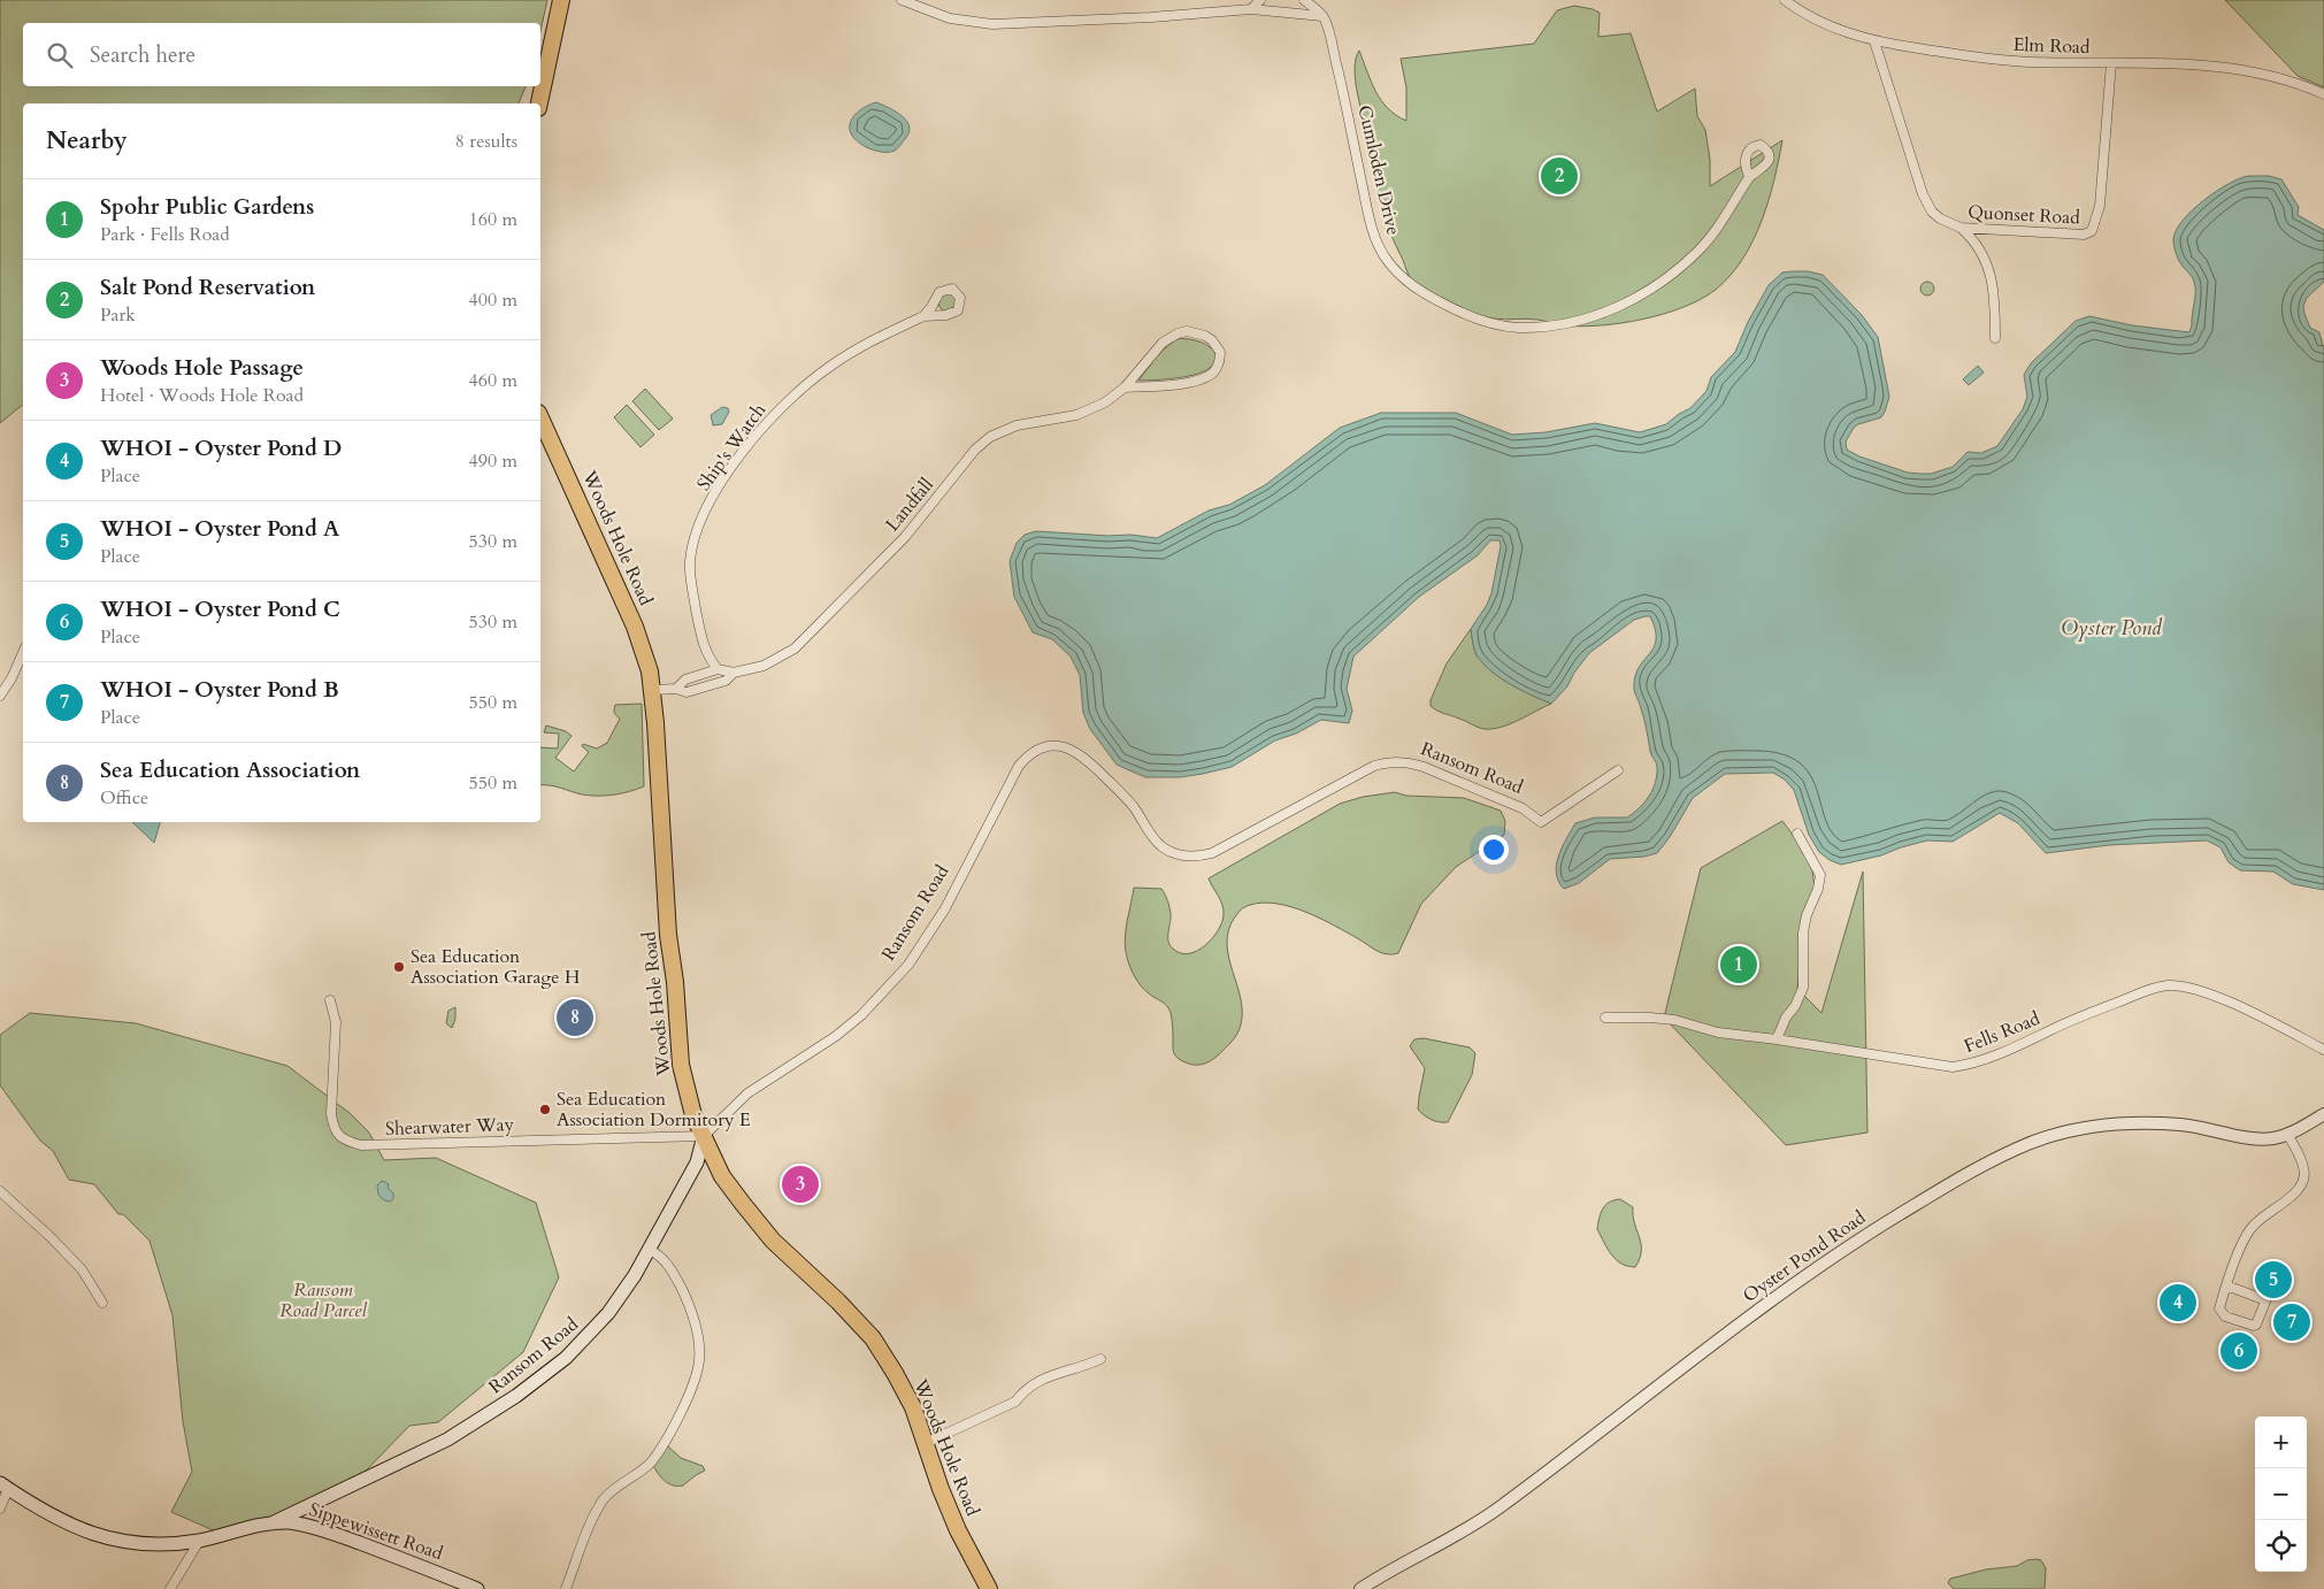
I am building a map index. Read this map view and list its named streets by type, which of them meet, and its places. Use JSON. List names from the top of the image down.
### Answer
{
  "streets": {
    "highway": ["Woods Hole Road"],
    "main road": ["Ransom Road", "Sippewissett Road"],
    "street": [
      "Elm Road",
      "Cumloden Drive",
      "Quonset Road",
      "Ship's Watch",
      "Landfall",
      "Fells Road",
      "Shearwater Way",
      "Oyster Pond Road"
    ]
  },
  "crossings": [
    ["Elm Road", "Quonset Road"],
    ["Ship's Watch", "Landfall"],
    ["Landfall", "Woods Hole Road"],
    ["Woods Hole Road", "Ransom Road"],
    ["Woods Hole Road", "Shearwater Way"],
    ["Ransom Road", "Shearwater Way"],
    ["Ransom Road", "Sippewissett Road"]
  ],
  "water": ["Oyster Pond"],
  "parks": ["Ransom Road Parcel"],
  "places": ["Sea Education Association Garage H", "Sea Education Association Dormitory E"],
  "page": {
    "search": "Search here",
    "heading": ["Nearby", "8 results"],
    "pins": [
      "2",
      "1",
      "8",
      "3",
      "5",
      "4",
      "7",
      "6"
    ],
    "list": [
      {
        "mark": "1",
        "name": "Spohr Public Gardens",
        "note": "Park · Fells Road",
        "value": "160 m"
      },
      {
        "mark": "2",
        "name": "Salt Pond Reservation",
        "note": "Park",
        "value": "400 m"
      },
      {
        "mark": "3",
        "name": "Woods Hole Passage",
        "note": "Hotel · Woods Hole Road",
        "value": "460 m"
      },
      {
        "mark": "4",
        "name": "WHOI - Oyster Pond D",
        "note": "Place",
        "value": "490 m"
      },
      {
        "mark": "5",
        "name": "WHOI - Oyster Pond A",
        "note": "Place",
        "value": "530 m"
      },
      {
        "mark": "6",
        "name": "WHOI - Oyster Pond C",
        "note": "Place",
        "value": "530 m"
      },
      {
        "mark": "7",
        "name": "WHOI - Oyster Pond B",
        "note": "Place",
        "value": "550 m"
      },
      {
        "mark": "8",
        "name": "Sea Education Association",
        "note": "Office",
        "value": "550 m"
      }
    ],
    "map_buttons": ["+", "−"]
  }
}
